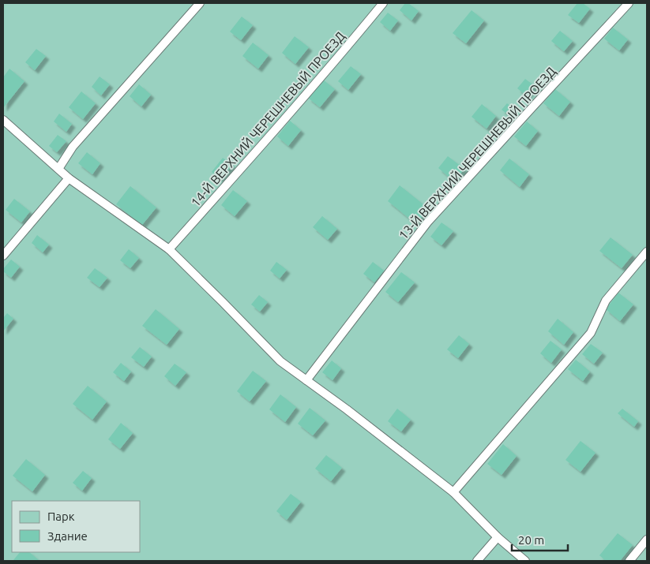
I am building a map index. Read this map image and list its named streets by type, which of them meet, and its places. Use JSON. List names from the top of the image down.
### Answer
{
  "streets": {
    "lane": ["14-Й ВЕРХНИЙ ЧЕРЕШНЕВЫЙ ПРОЕЗД", "13-Й ВЕРХНИЙ ЧЕРЕШНЕВЫЙ ПРОЕЗД"]
  },
  "legend": ["Парк", "Здание"],
  "scale_bar": "20 m"
}
